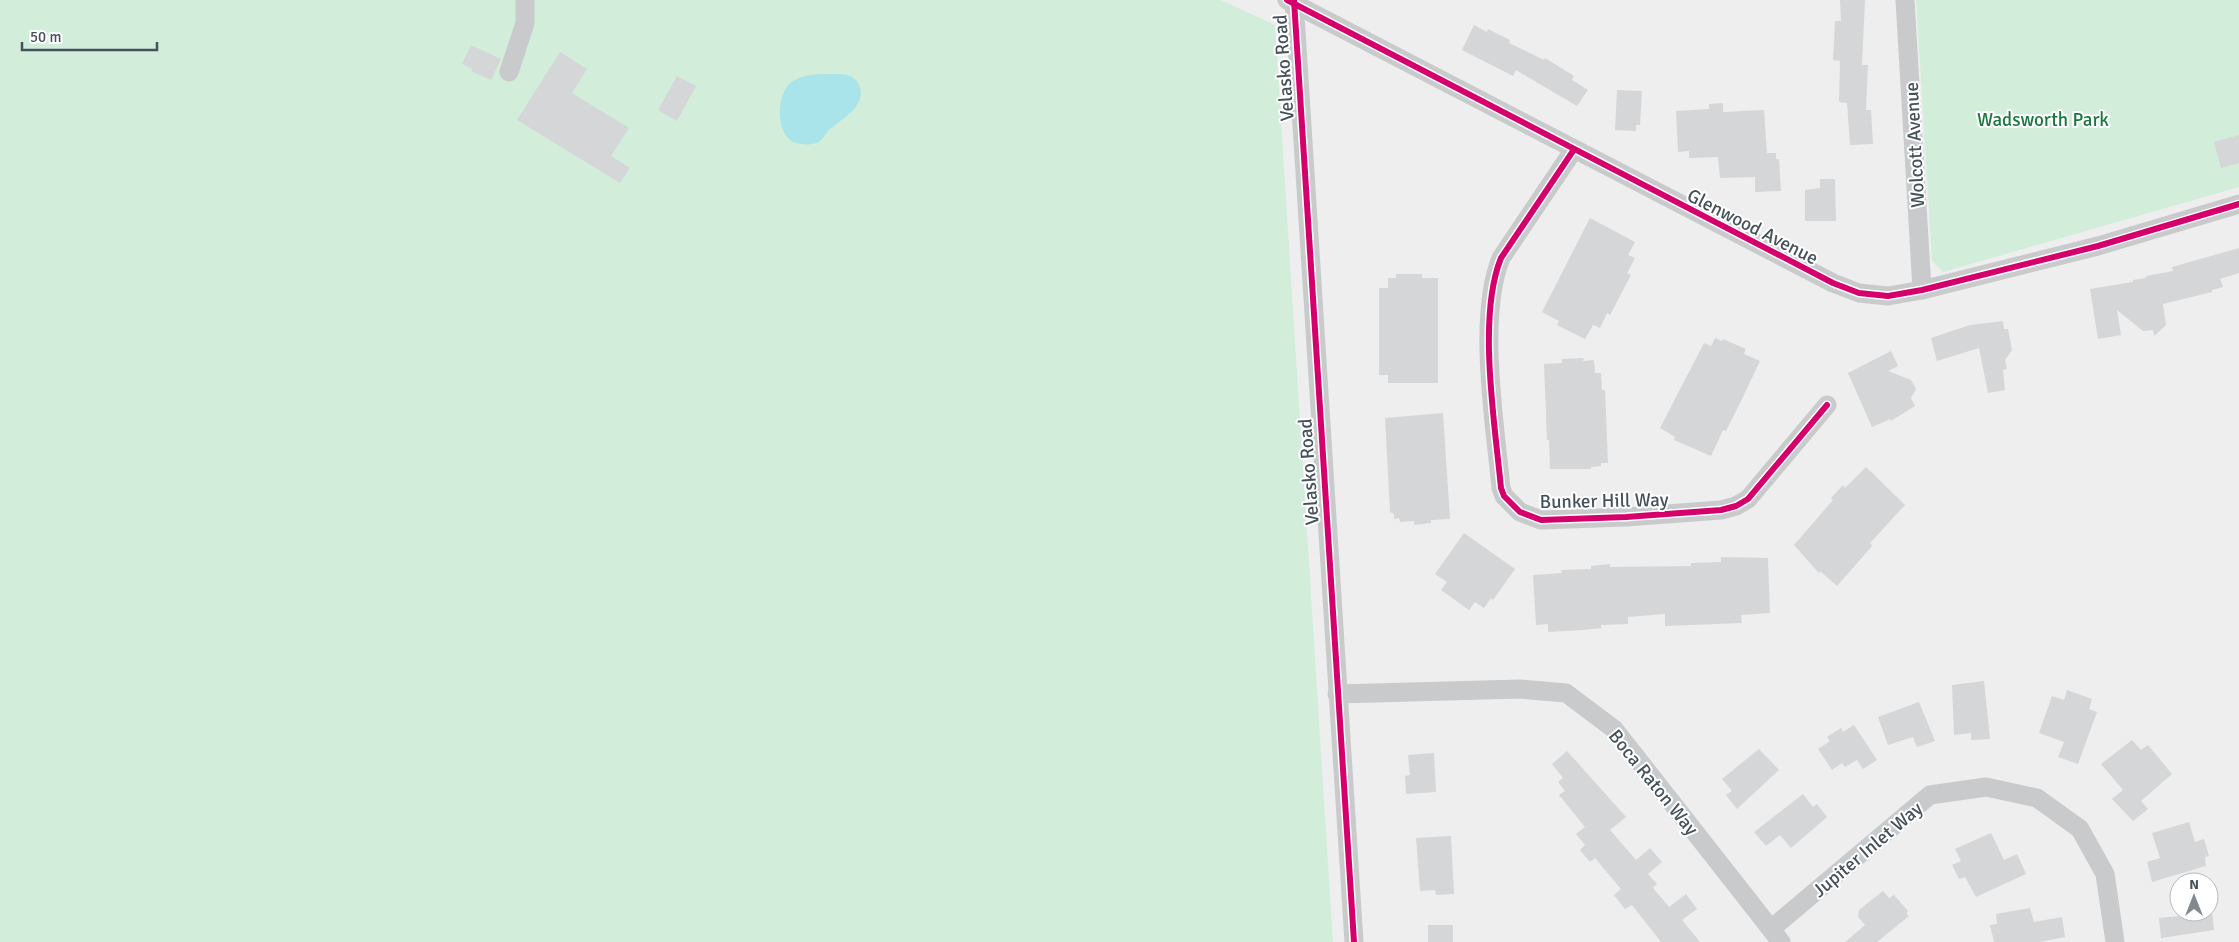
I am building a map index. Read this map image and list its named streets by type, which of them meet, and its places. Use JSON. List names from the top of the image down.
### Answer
{
  "streets": {
    "street": [
      "Velasko Road",
      "Wolcott Avenue",
      "Glenwood Avenue",
      "Bunker Hill Way",
      "Boca Raton Way",
      "Jupiter Inlet Way"
    ]
  },
  "crossings": [
    ["Velasko Road", "Glenwood Avenue"],
    ["Velasko Road", "Boca Raton Way"],
    ["Wolcott Avenue", "Glenwood Avenue"],
    ["Glenwood Avenue", "Bunker Hill Way"],
    ["Boca Raton Way", "Jupiter Inlet Way"]
  ],
  "parks": ["Wadsworth Park"],
  "scale_bar": "50 m",
  "north": "top"
}
